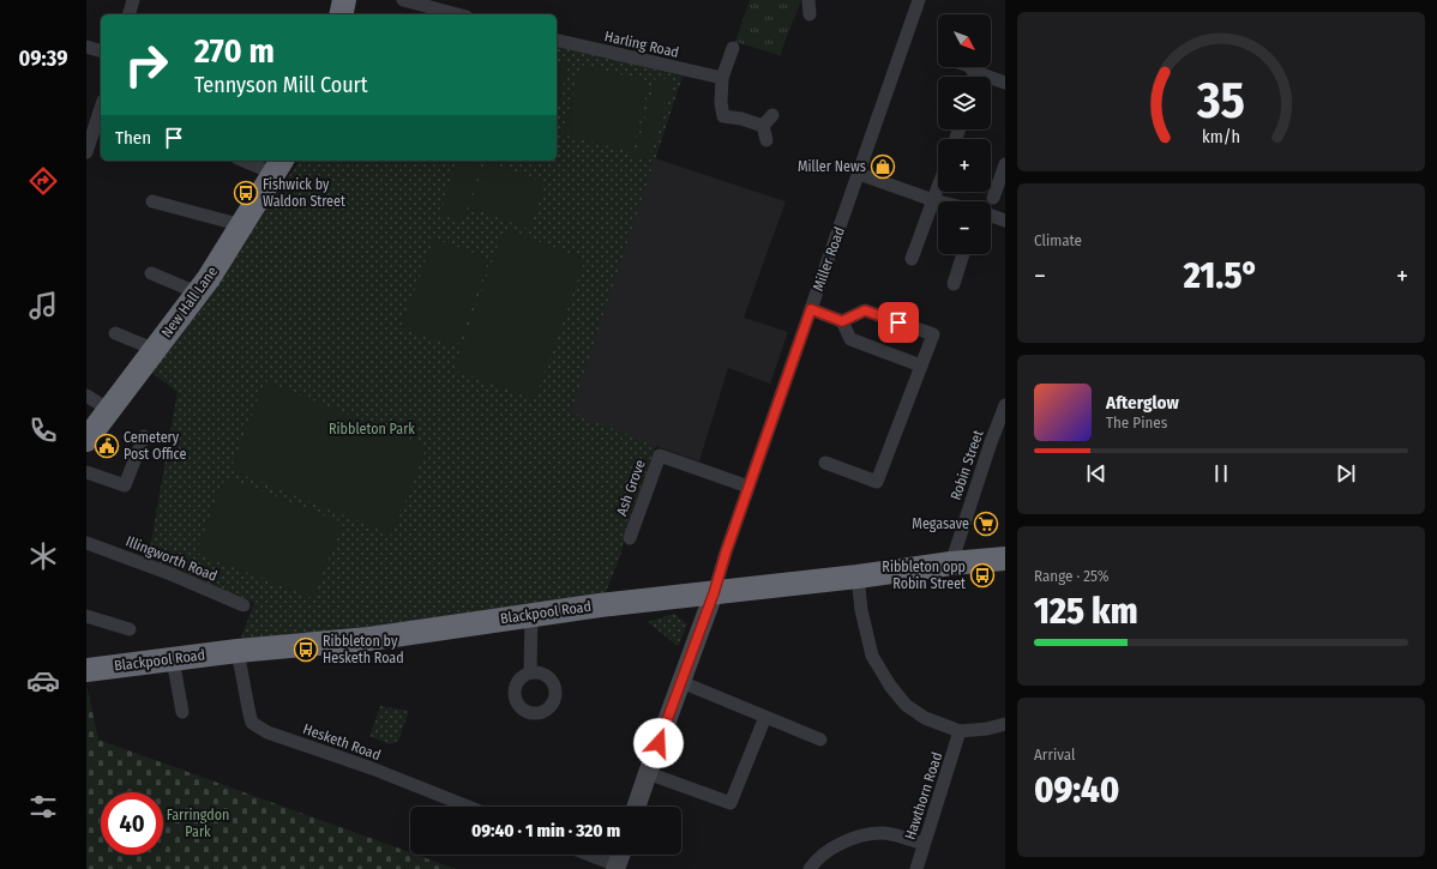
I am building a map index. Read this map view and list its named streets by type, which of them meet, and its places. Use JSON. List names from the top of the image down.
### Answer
{
  "streets": {
    "highway": ["New Hall Lane", "Blackpool Road"],
    "street": [
      "Harling Road",
      "Miller Road",
      "Robin Street",
      "Ash Grove",
      "Illingworth Road",
      "Hesketh Road",
      "Hawthorn Road"
    ]
  },
  "crossings": [
    ["Miller Road", "Ash Grove"],
    ["Miller Road", "Blackpool Road"],
    ["Robin Street", "Blackpool Road"],
    ["Blackpool Road", "Hesketh Road"]
  ],
  "parks": ["Ribbleton Park", "Farringdon Park"],
  "places": {
    "shop": ["Miller News"],
    "bus stop": ["Fishwick by Waldon Street", "Ribbleton opp Robin Street", "Ribbleton by Hesketh Road"],
    "public building": ["Cemetery Post Office"],
    "supermarket": ["Megasave"]
  },
  "north": "bottom right",
  "page": {
    "tabs": "09:39",
    "map_buttons": ["+", "−"],
    "turn": ["270 m", "Tennyson Mill Court"],
    "then": "Then",
    "tile": [
      "Climate",
      ["Range · 25%", "125 km"],
      ["Arrival", "09:40"]
    ],
    "heat": ["−", "21.5°", "+"],
    "song": ["Afterglow", "The Pines"],
    "limit": "40",
    "trip": "09:40 · 1 min · 320 m",
    "gauge": ["35", "km/h"]
  }
}
